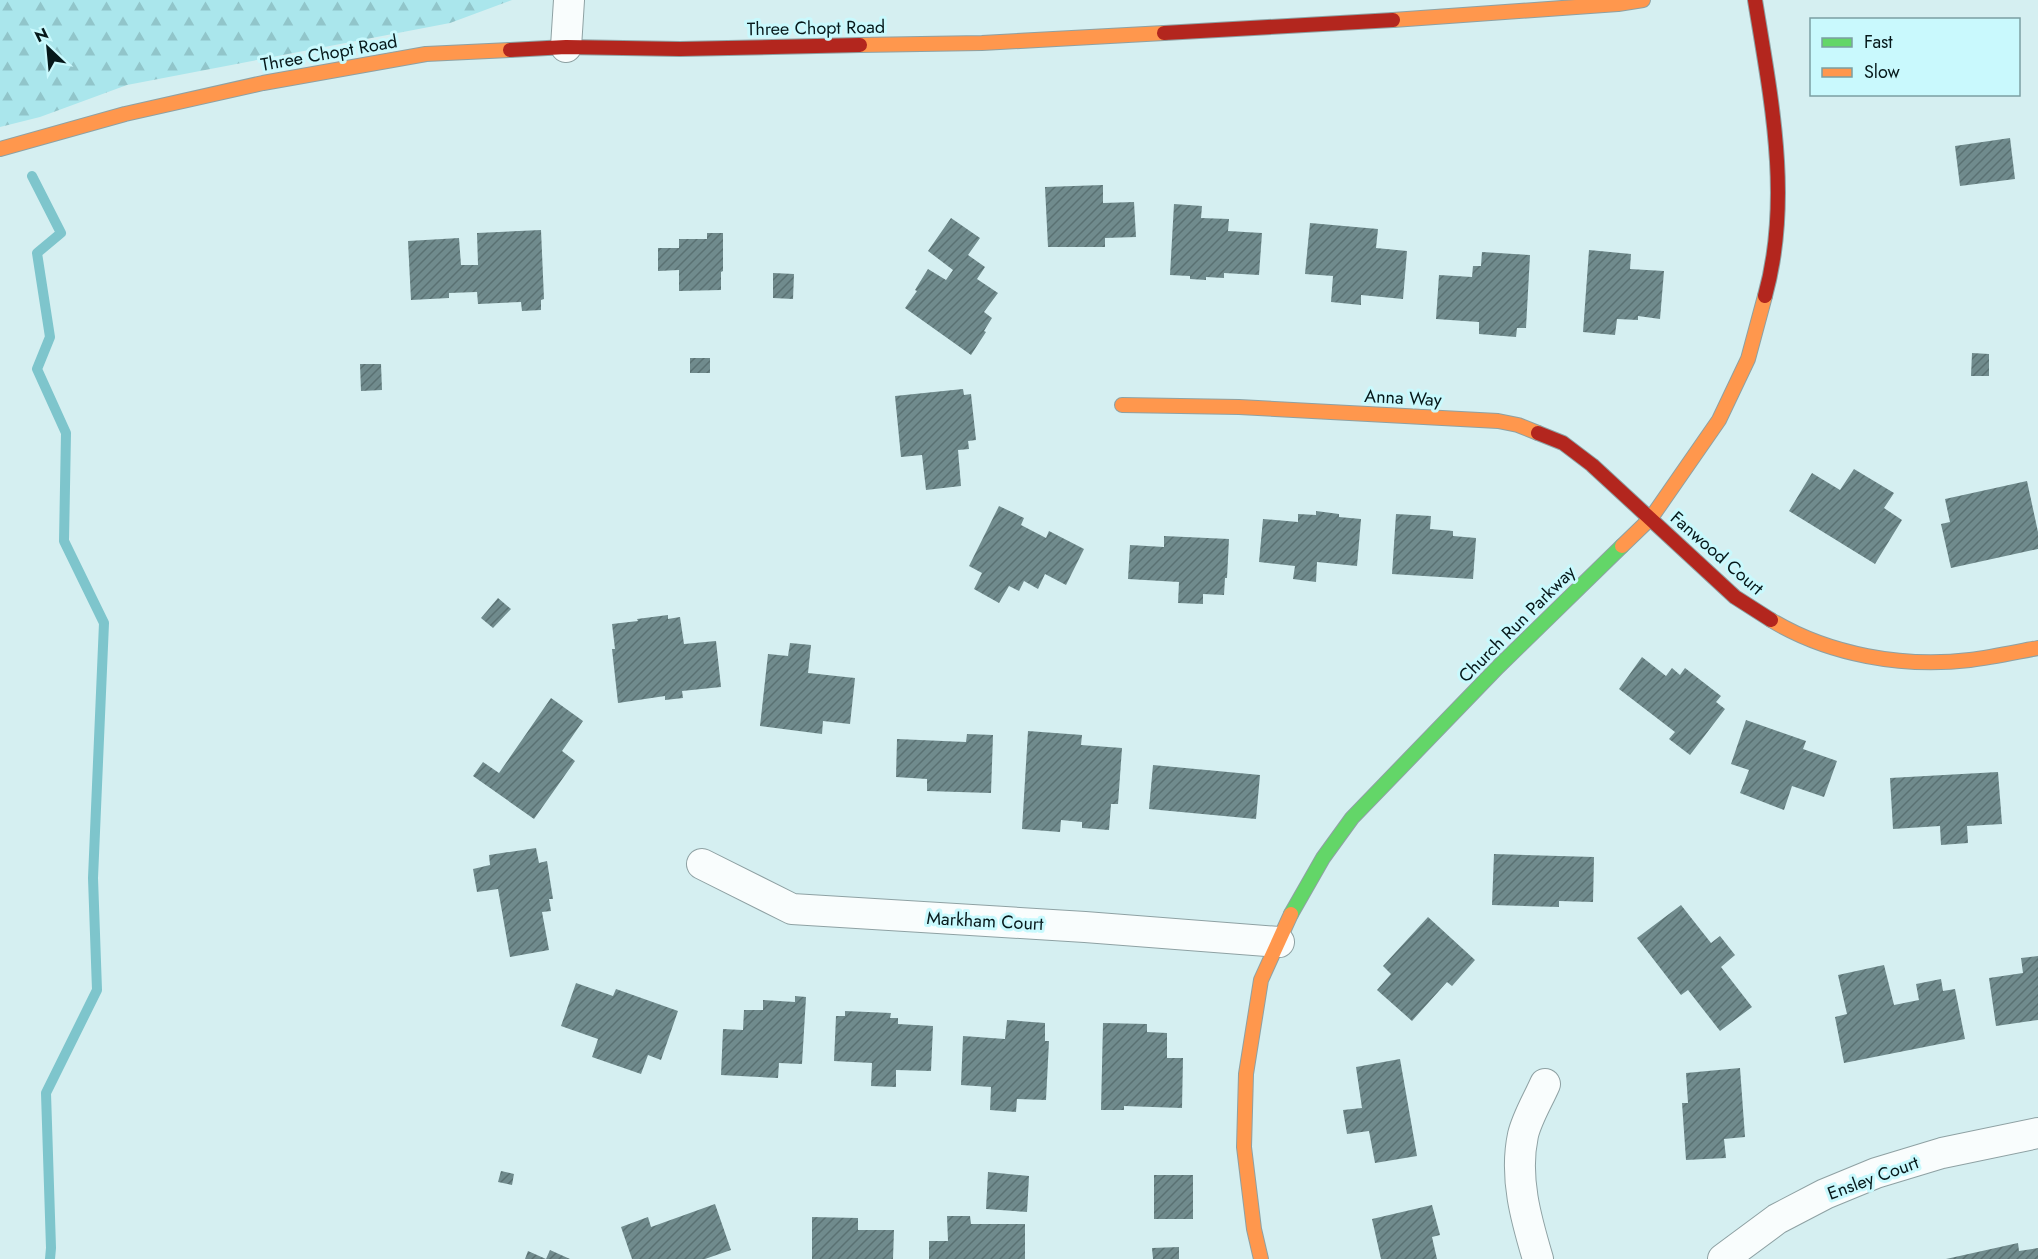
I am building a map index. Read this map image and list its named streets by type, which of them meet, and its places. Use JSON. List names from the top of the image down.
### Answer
{
  "streets": {
    "street": [
      "Three Chopt Road",
      "Anna Way",
      "Fanwood Court",
      "Church Run Parkway",
      "Markham Court",
      "Ensley Court"
    ]
  },
  "crossings": [
    ["Anna Way", "Fanwood Court"],
    ["Anna Way", "Church Run Parkway"],
    ["Fanwood Court", "Church Run Parkway"],
    ["Church Run Parkway", "Markham Court"]
  ],
  "legend": ["Fast", "Slow"],
  "north": "top left"
}
